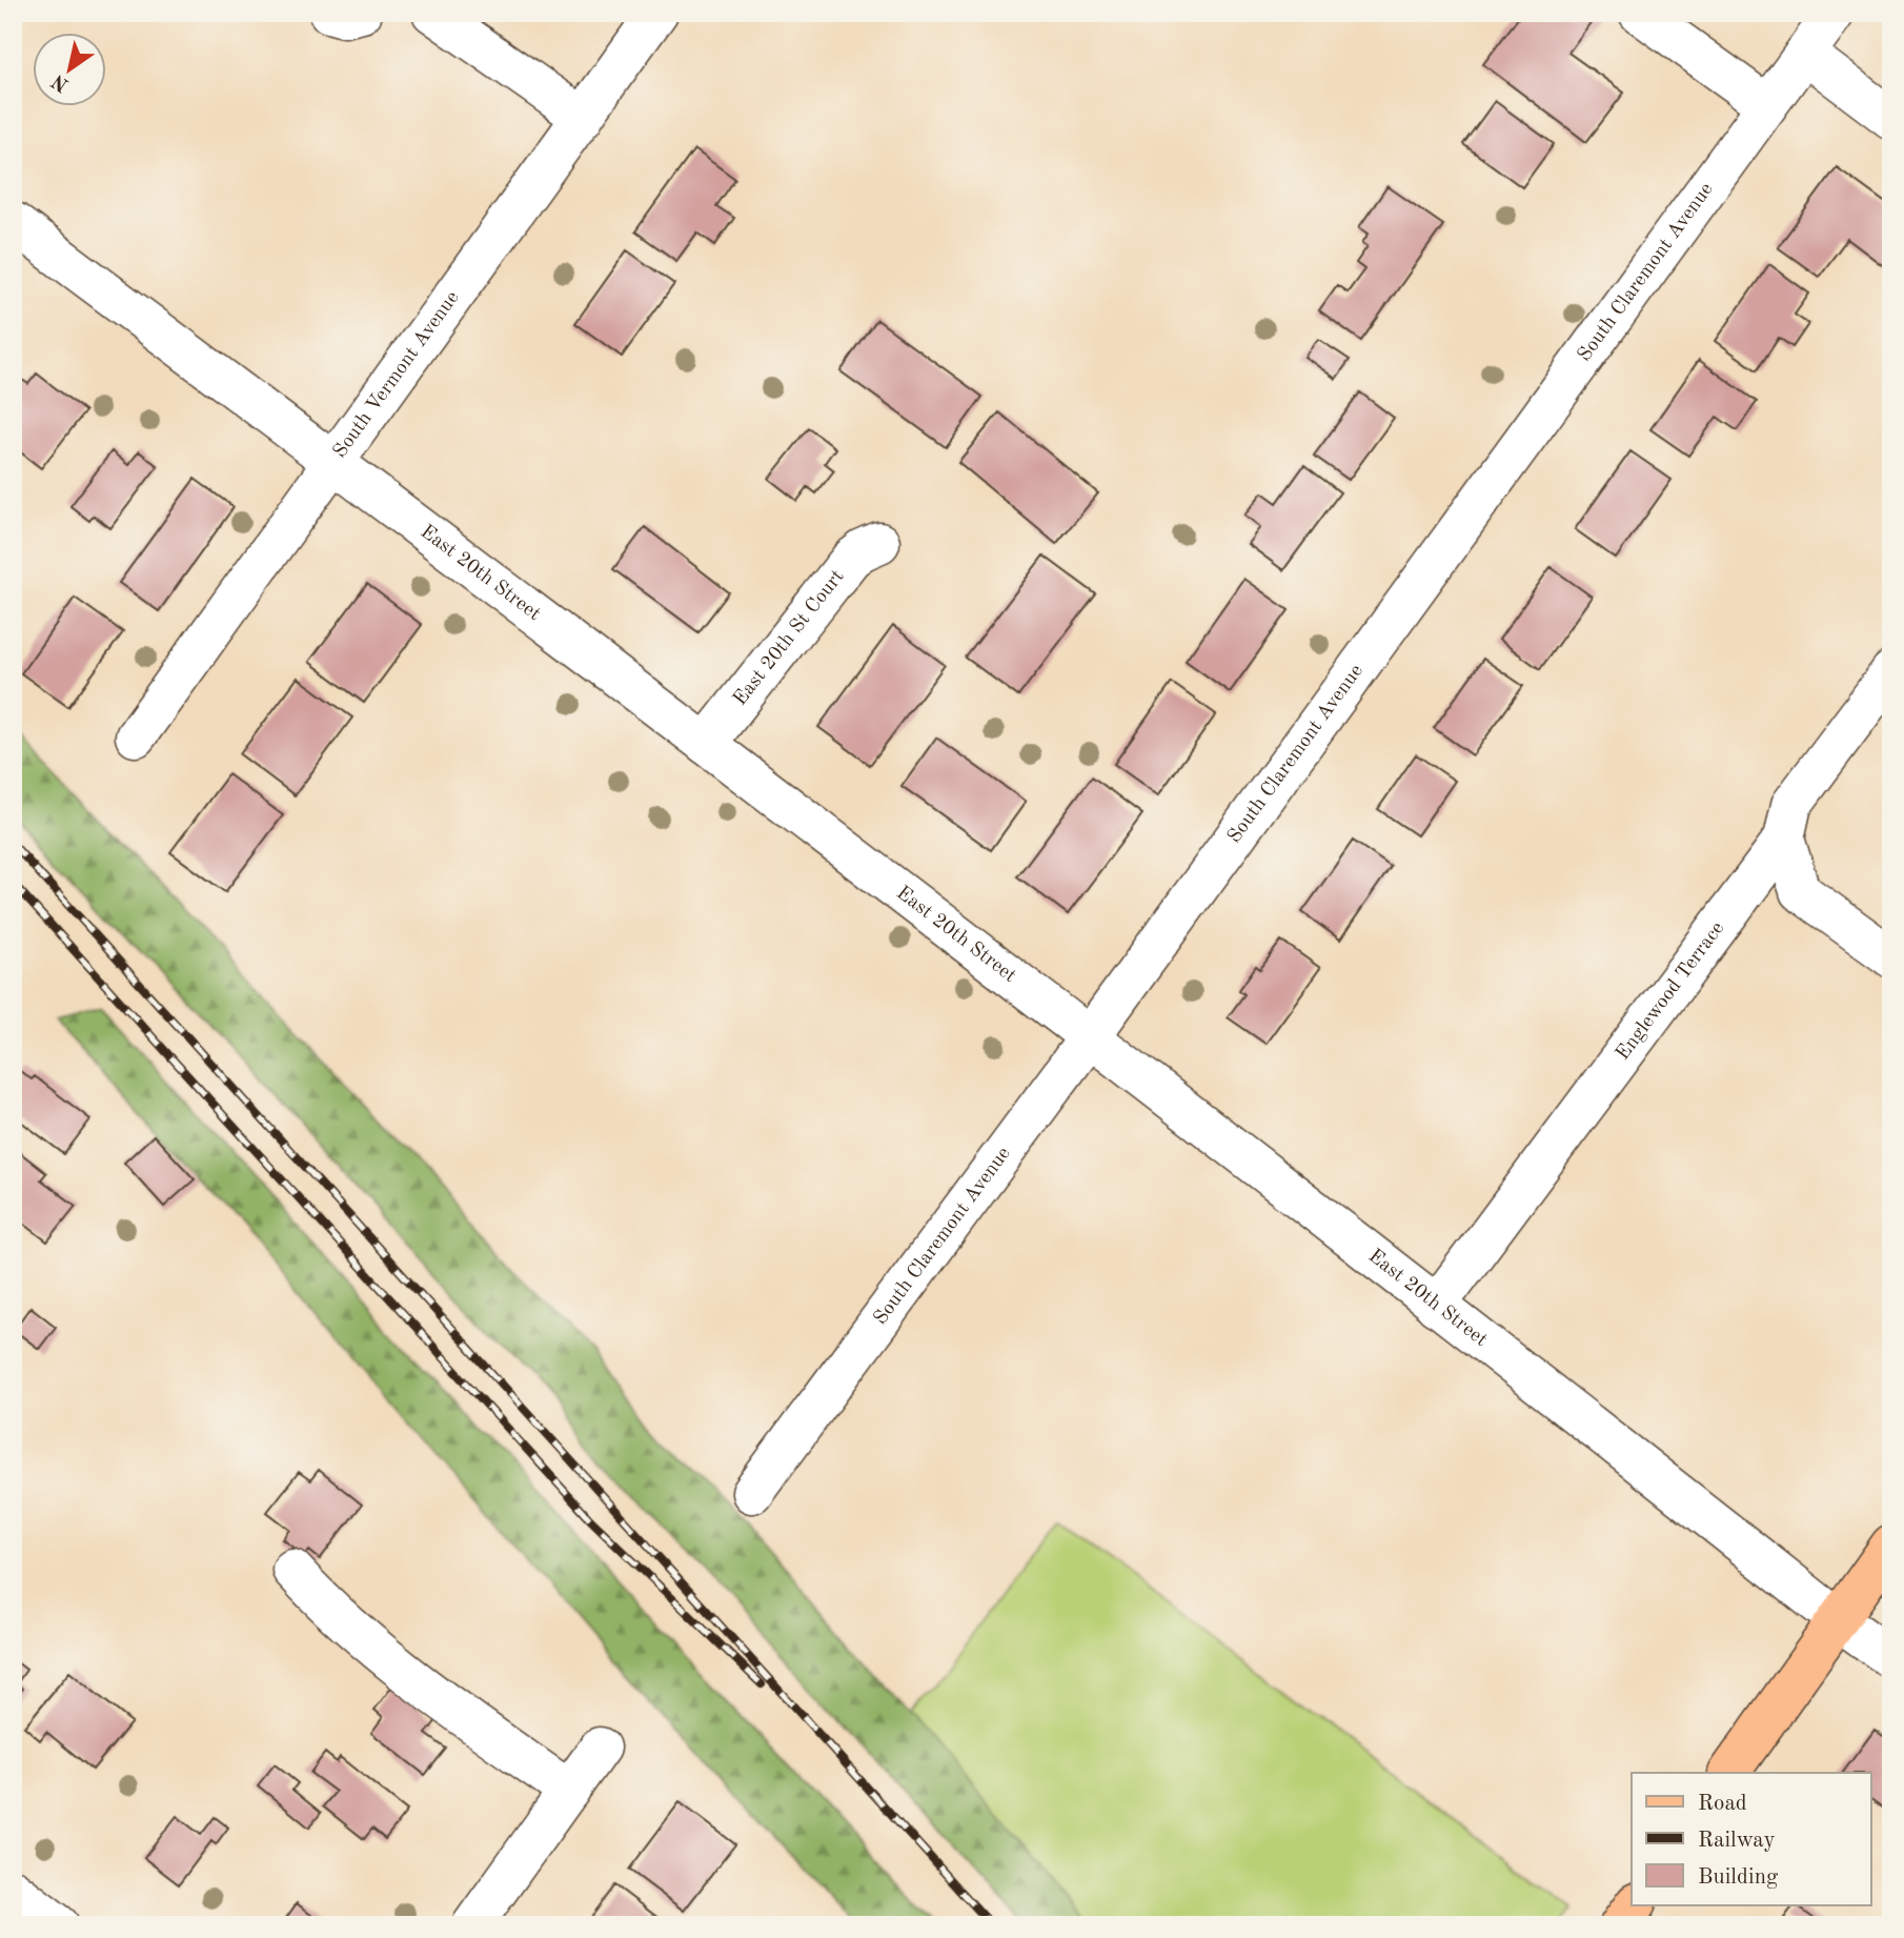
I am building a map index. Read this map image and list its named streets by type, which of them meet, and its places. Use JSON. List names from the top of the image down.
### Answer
{
  "streets": {
    "street": [
      "South Claremont Avenue",
      "South Vermont Avenue",
      "East 20th Street",
      "East 20th St Court",
      "Englewood Terrace"
    ]
  },
  "crossings": [
    ["South Claremont Avenue", "East 20th Street"],
    ["South Vermont Avenue", "East 20th Street"],
    ["East 20th Street", "East 20th St Court"],
    ["East 20th Street", "Englewood Terrace"]
  ],
  "legend": ["Road", "Railway", "Building"],
  "north": "bottom left"
}
